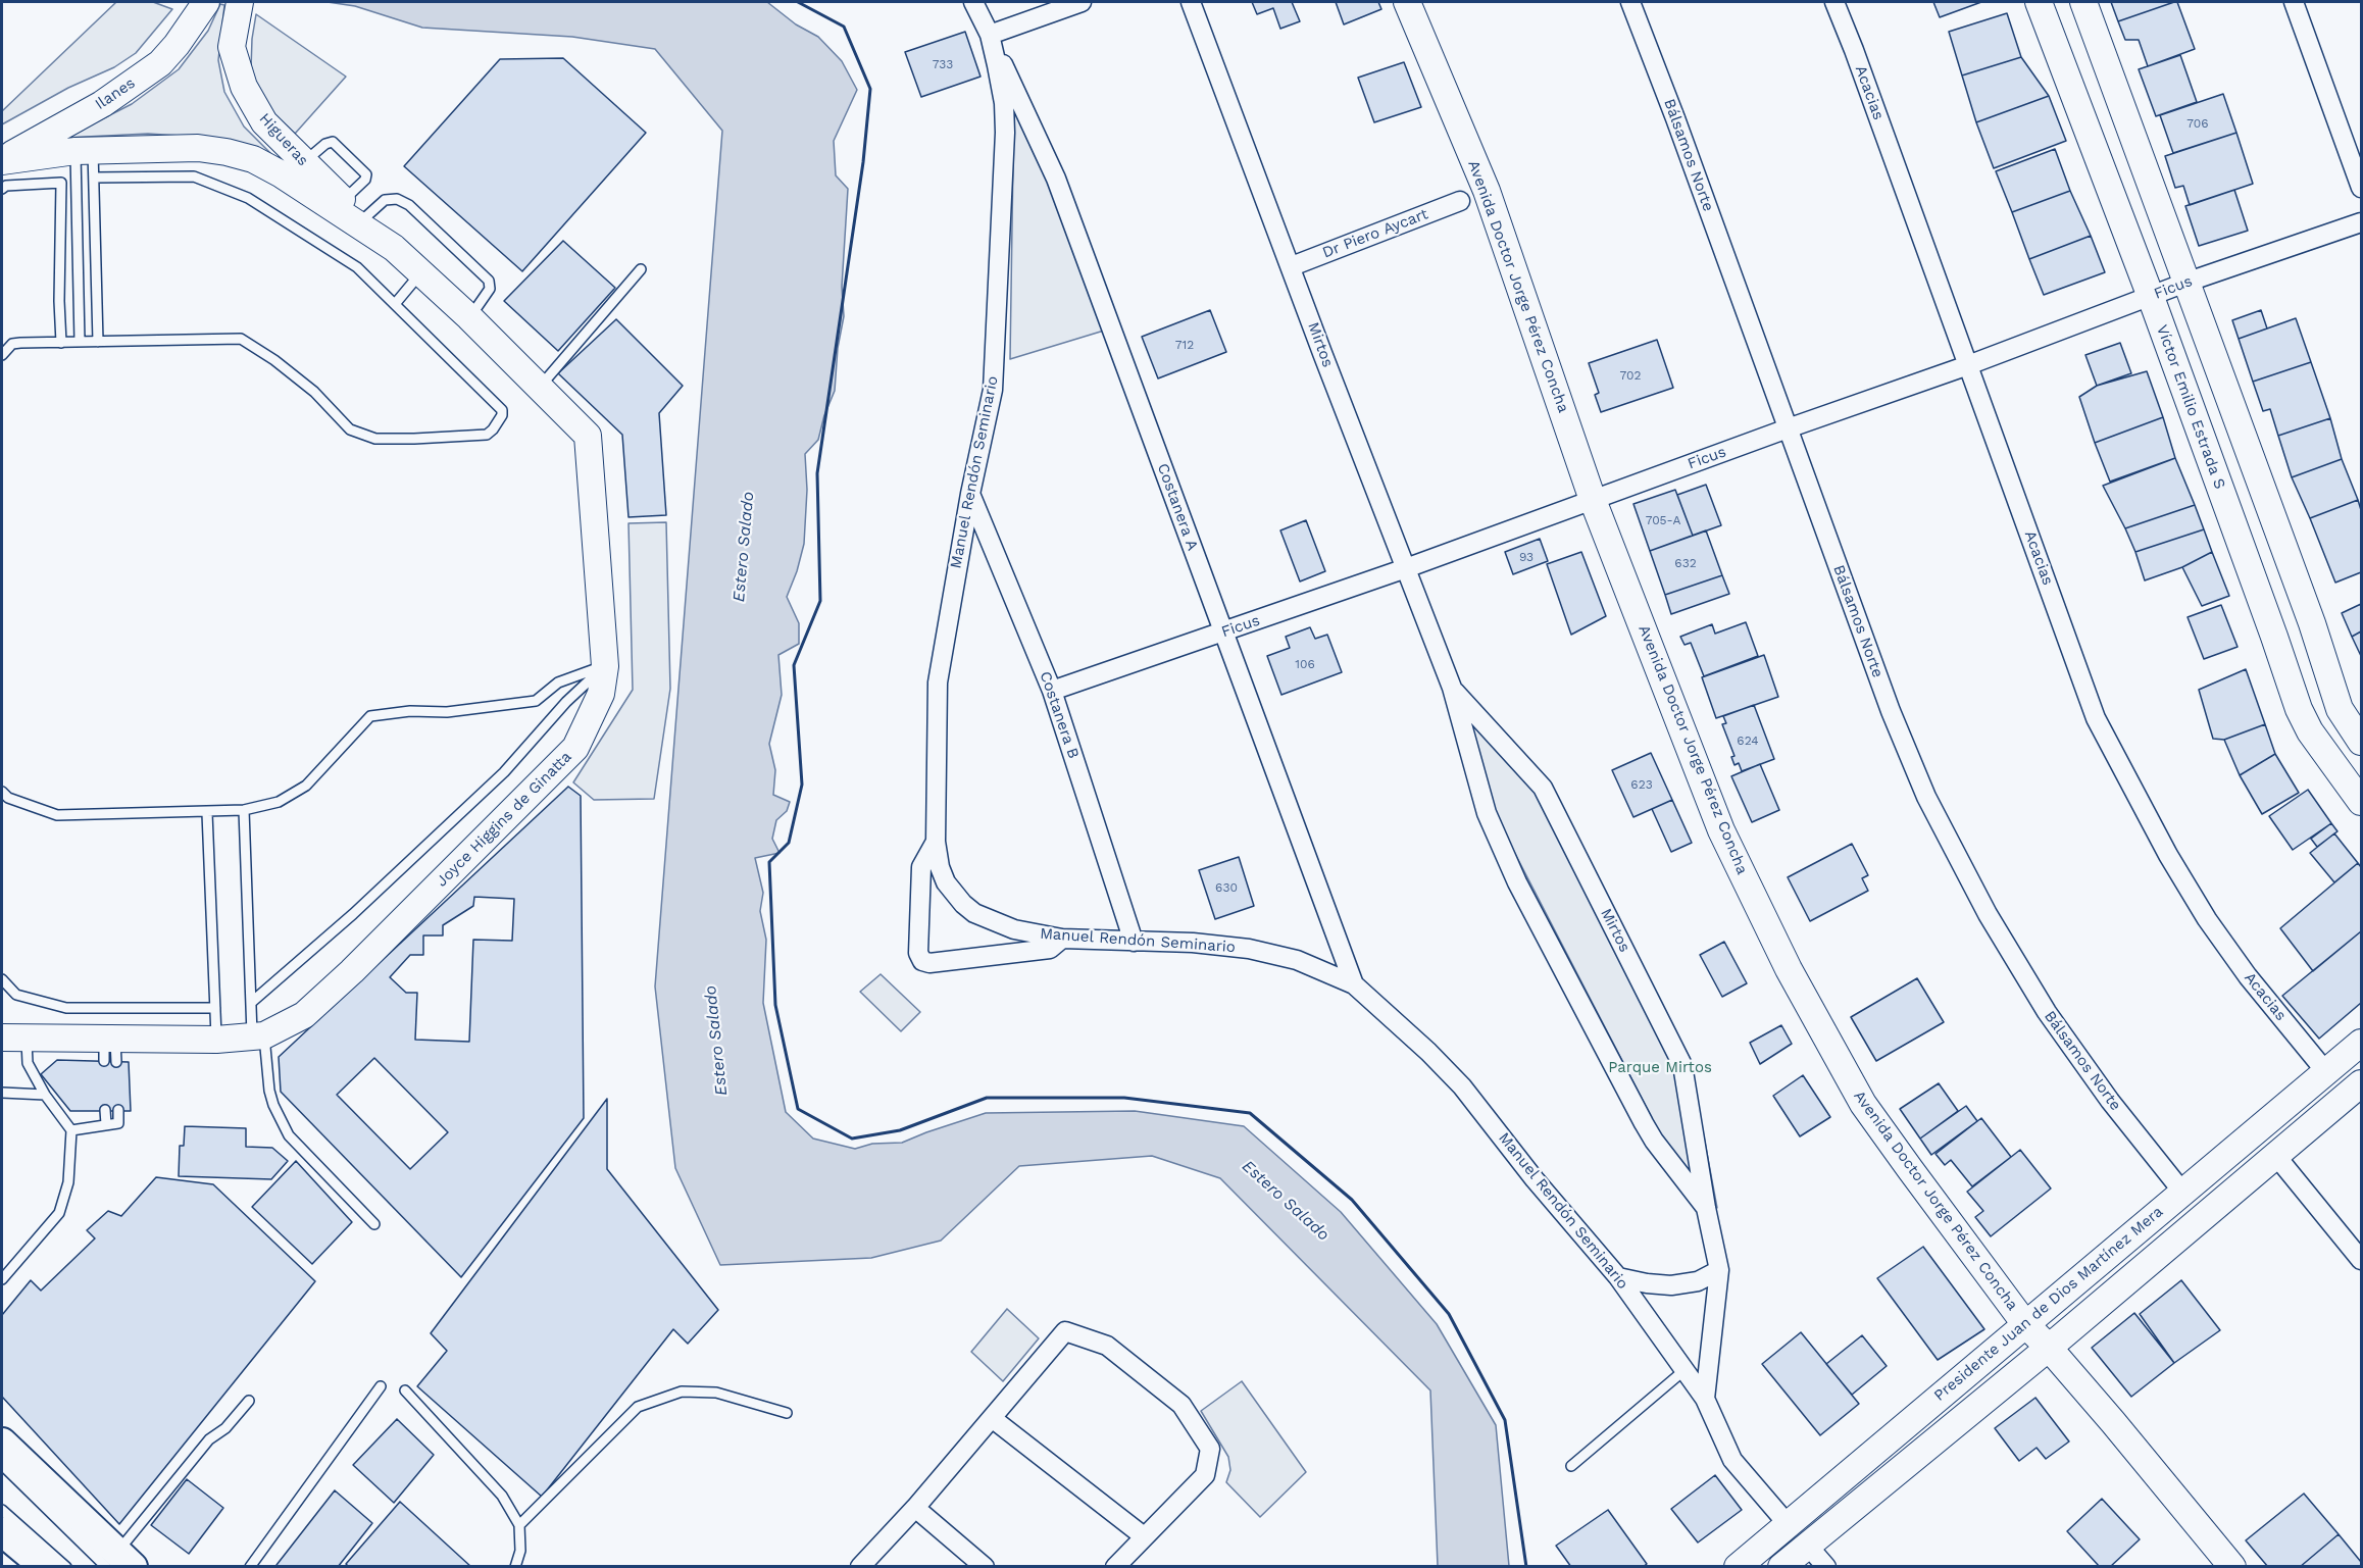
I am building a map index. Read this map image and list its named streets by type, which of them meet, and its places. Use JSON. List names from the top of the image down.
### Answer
{
  "streets": {
    "street": [
      "Acacias",
      "Ilanes",
      "Higueras",
      "Bálsamos Norte",
      "Dr Piero Aycart",
      "Avenida Doctor Jorge Pérez Concha",
      "Ficus",
      "Mirtos",
      "Víctor Emilio Estrada S",
      "Manuel Rendón Seminario",
      "Costanera A",
      "Costanera B",
      "Joyce Higgins de Ginatta",
      "Presidente Juan de Dios Martínez Mera"
    ]
  },
  "crossings": [
    ["Acacias", "Ficus"],
    ["Acacias", "Presidente Juan de Dios Martínez Mera"],
    ["Higueras", "Joyce Higgins de Ginatta"],
    ["Bálsamos Norte", "Ficus"],
    ["Bálsamos Norte", "Presidente Juan de Dios Martínez Mera"],
    ["Dr Piero Aycart", "Mirtos"],
    ["Avenida Doctor Jorge Pérez Concha", "Ficus"],
    ["Avenida Doctor Jorge Pérez Concha", "Presidente Juan de Dios Martínez Mera"],
    ["Ficus", "Mirtos"],
    ["Ficus", "Víctor Emilio Estrada S"],
    ["Ficus", "Costanera A"],
    ["Ficus", "Costanera B"],
    ["Mirtos", "Manuel Rendón Seminario"],
    ["Manuel Rendón Seminario", "Costanera A"],
    ["Manuel Rendón Seminario", "Costanera B"],
    ["Manuel Rendón Seminario", "Presidente Juan de Dios Martínez Mera"]
  ],
  "water": ["Estero Salado"],
  "parks": ["Parque Mirtos"],
  "house_numbers": [
    "733",
    "706",
    "712",
    "702",
    "705-A",
    "93",
    "632",
    "106",
    "624",
    "623",
    "630"
  ]
}
